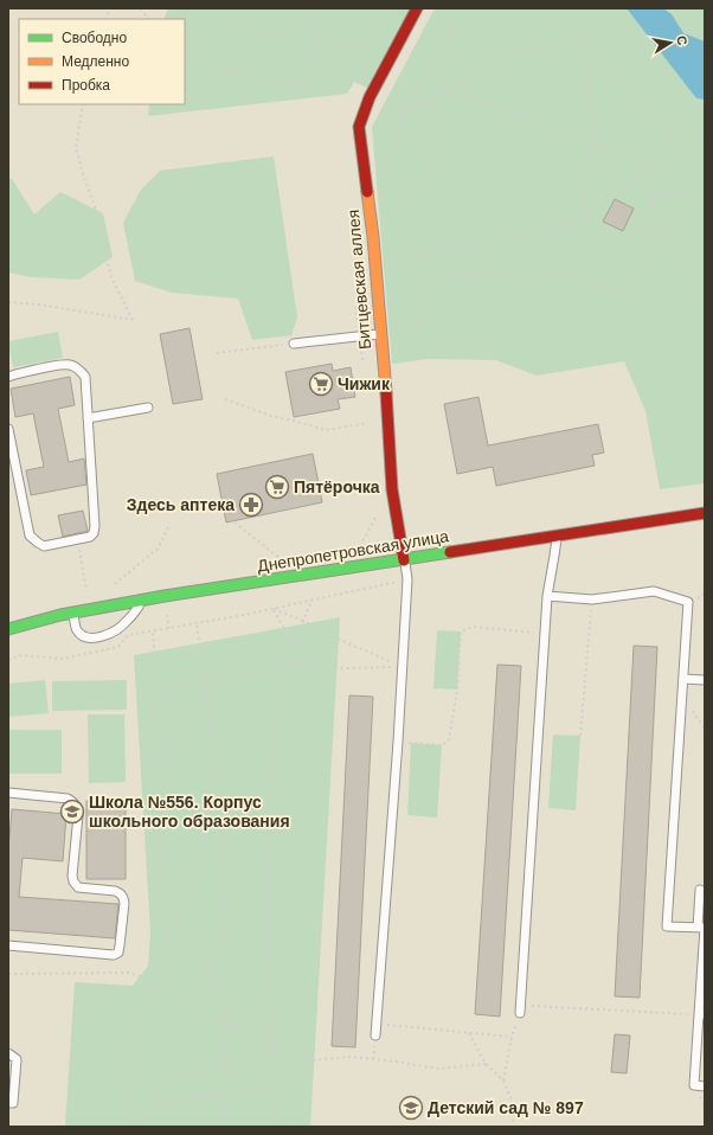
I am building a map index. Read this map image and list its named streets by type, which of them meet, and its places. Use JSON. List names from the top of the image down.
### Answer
{
  "streets": {
    "street": ["Битцевская аллея", "Днепропетровская улица"]
  },
  "crossings": [
    ["Битцевская аллея", "Днепропетровская улица"]
  ],
  "places": {
    "supermarket": ["Чижик", "Пятёрочка"],
    "pharmacy": ["Здесь аптека"],
    "school or university": ["Школа №556. Корпус школьного образования", "Детский сад № 897"]
  },
  "legend": ["Свободно", "Медленно", "Пробка"],
  "north": "right"
}
